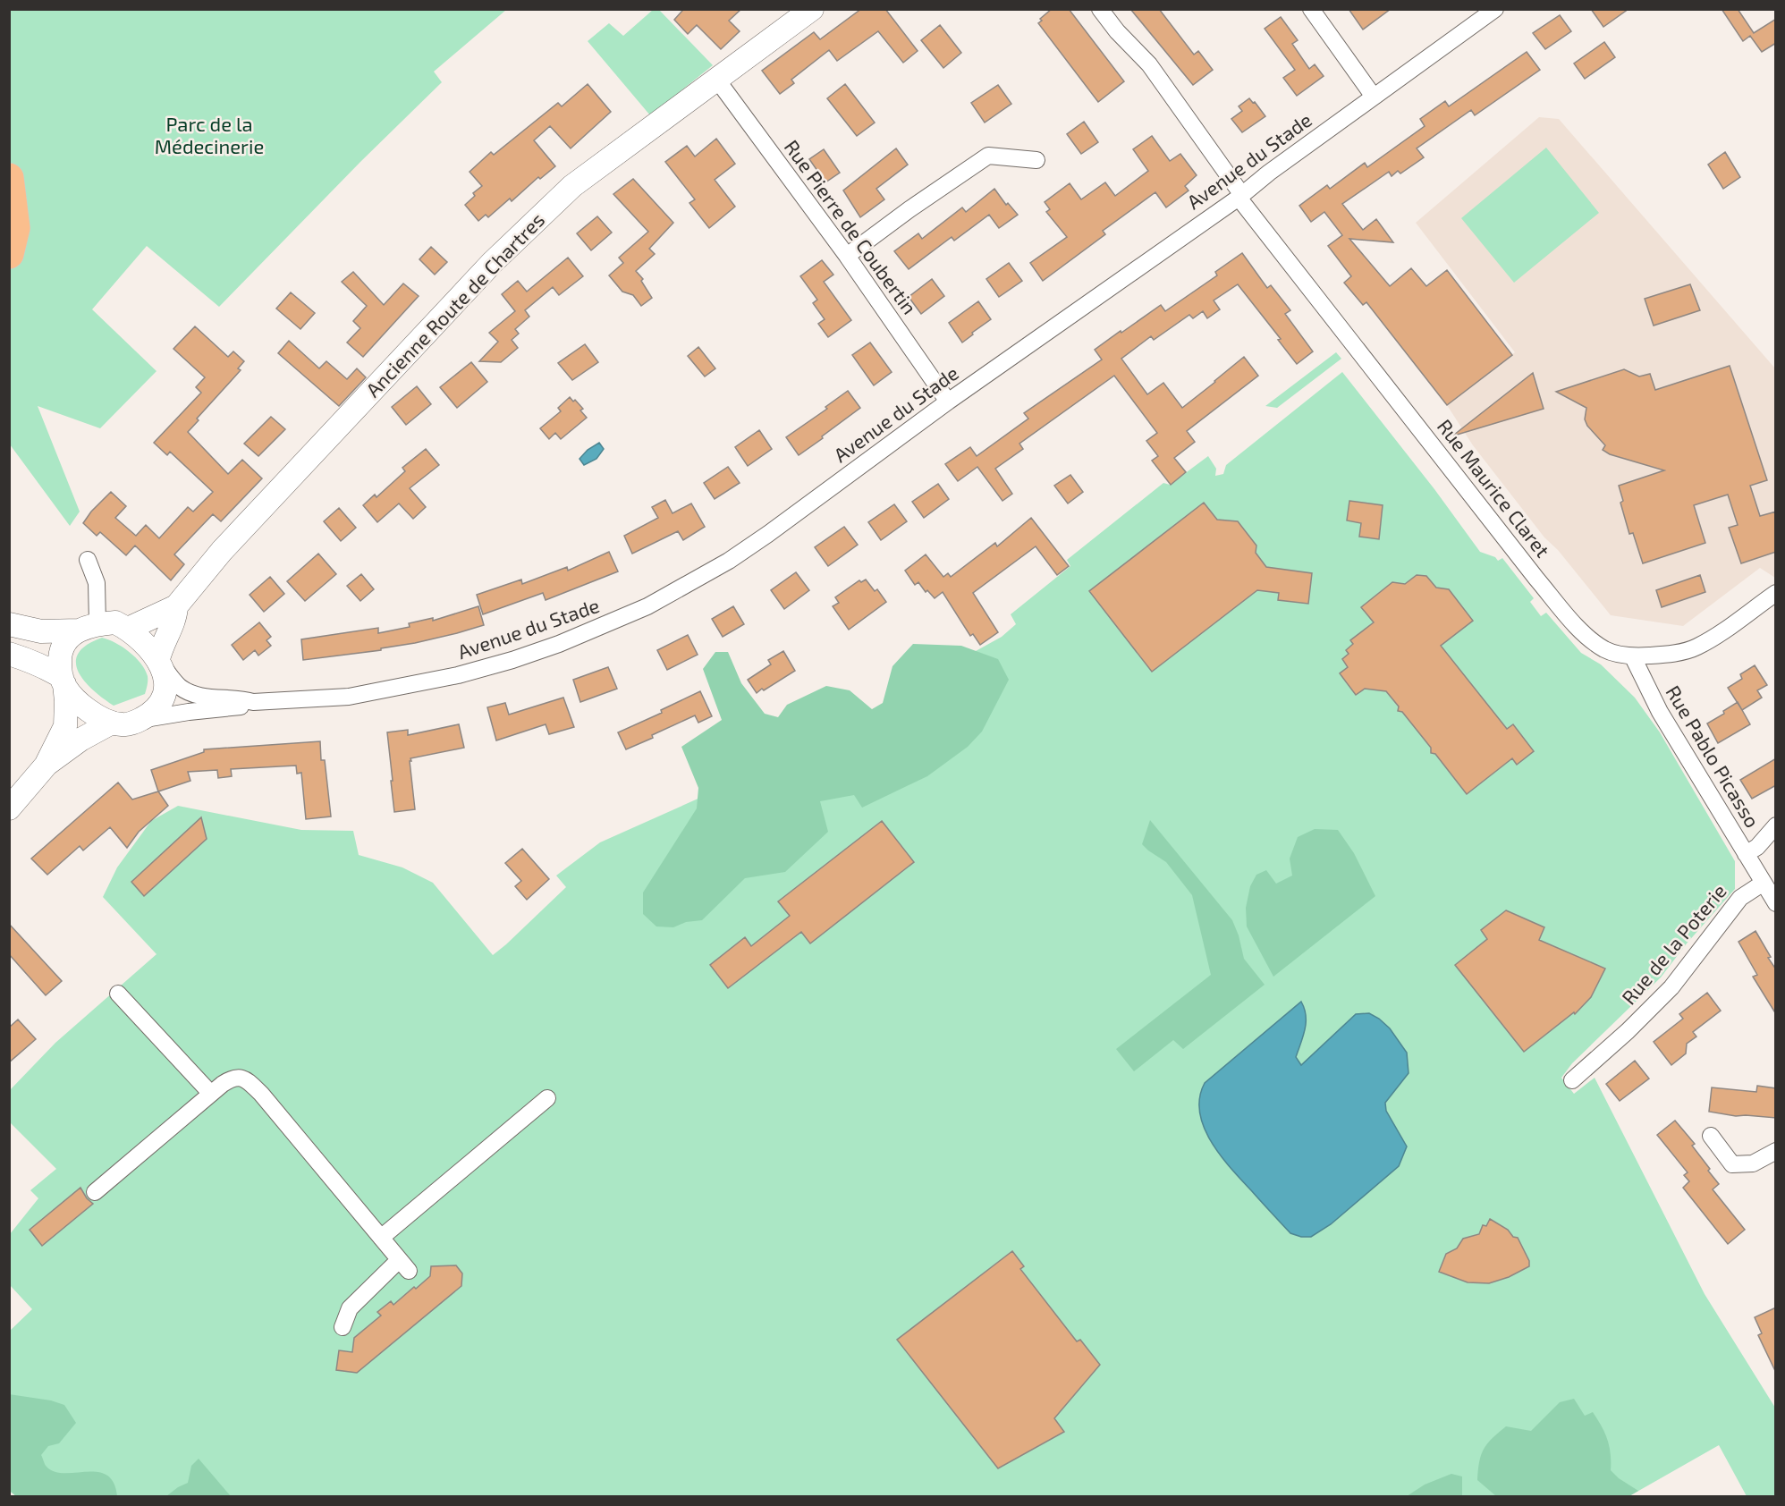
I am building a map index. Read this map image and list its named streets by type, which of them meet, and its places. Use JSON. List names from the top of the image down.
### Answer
{
  "streets": {
    "main road": ["Ancienne Route de Chartres"],
    "street": [
      "Avenue du Stade",
      "Rue Pierre de Coubertin",
      "Rue Maurice Claret",
      "Rue Pablo Picasso",
      "Rue de la Poterie"
    ]
  },
  "crossings": [
    ["Avenue du Stade", "Rue Pierre de Coubertin"],
    ["Avenue du Stade", "Ancienne Route de Chartres"],
    ["Avenue du Stade", "Rue Maurice Claret"],
    ["Rue Pierre de Coubertin", "Ancienne Route de Chartres"],
    ["Rue Maurice Claret", "Rue Pablo Picasso"],
    ["Rue Pablo Picasso", "Rue de la Poterie"]
  ],
  "parks": ["Parc de la Médecinerie"]
}
